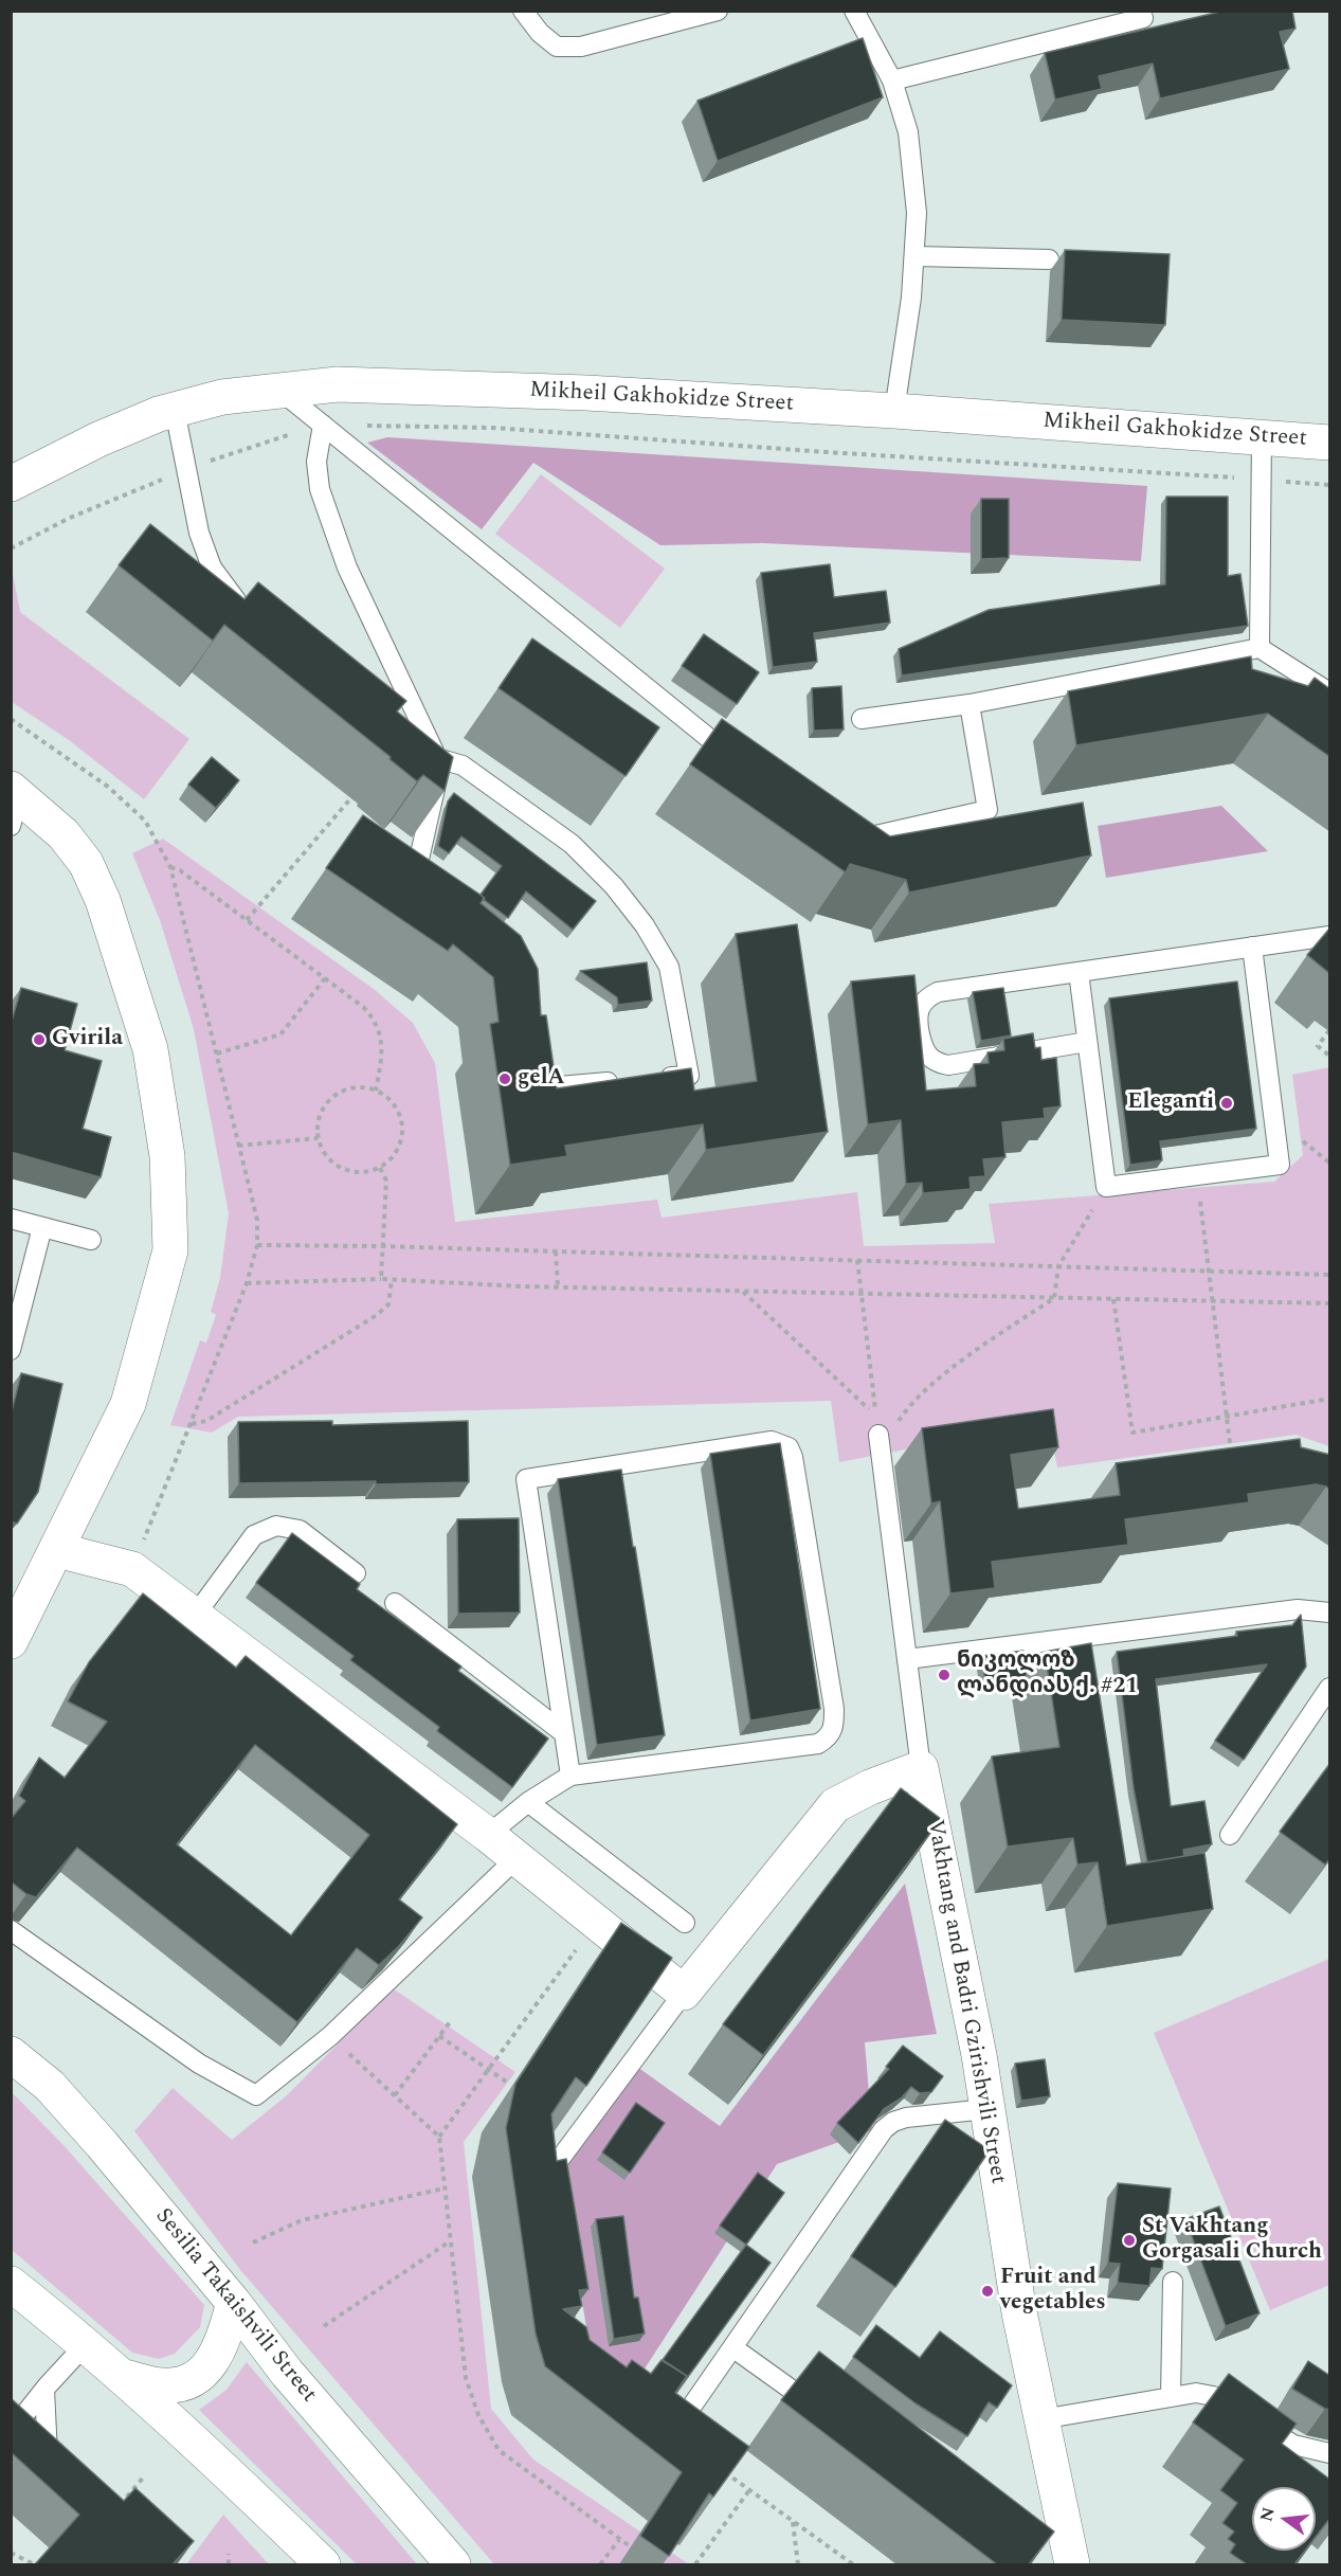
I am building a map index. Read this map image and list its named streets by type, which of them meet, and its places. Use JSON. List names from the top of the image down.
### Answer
{
  "streets": {
    "street": ["Mikheil Gakhokidze Street", "Vakhtang and Badri Gzirishvili Street", "Sesilia Takaishvili Street"]
  },
  "places": [
    "Gvirila",
    "gelA",
    "Eleganti",
    "ნიკოლოზ ლანდიას ქ. #21",
    "St Vakhtang Gorgasali Church",
    "Fruit and vegetables"
  ],
  "north": "left"
}
